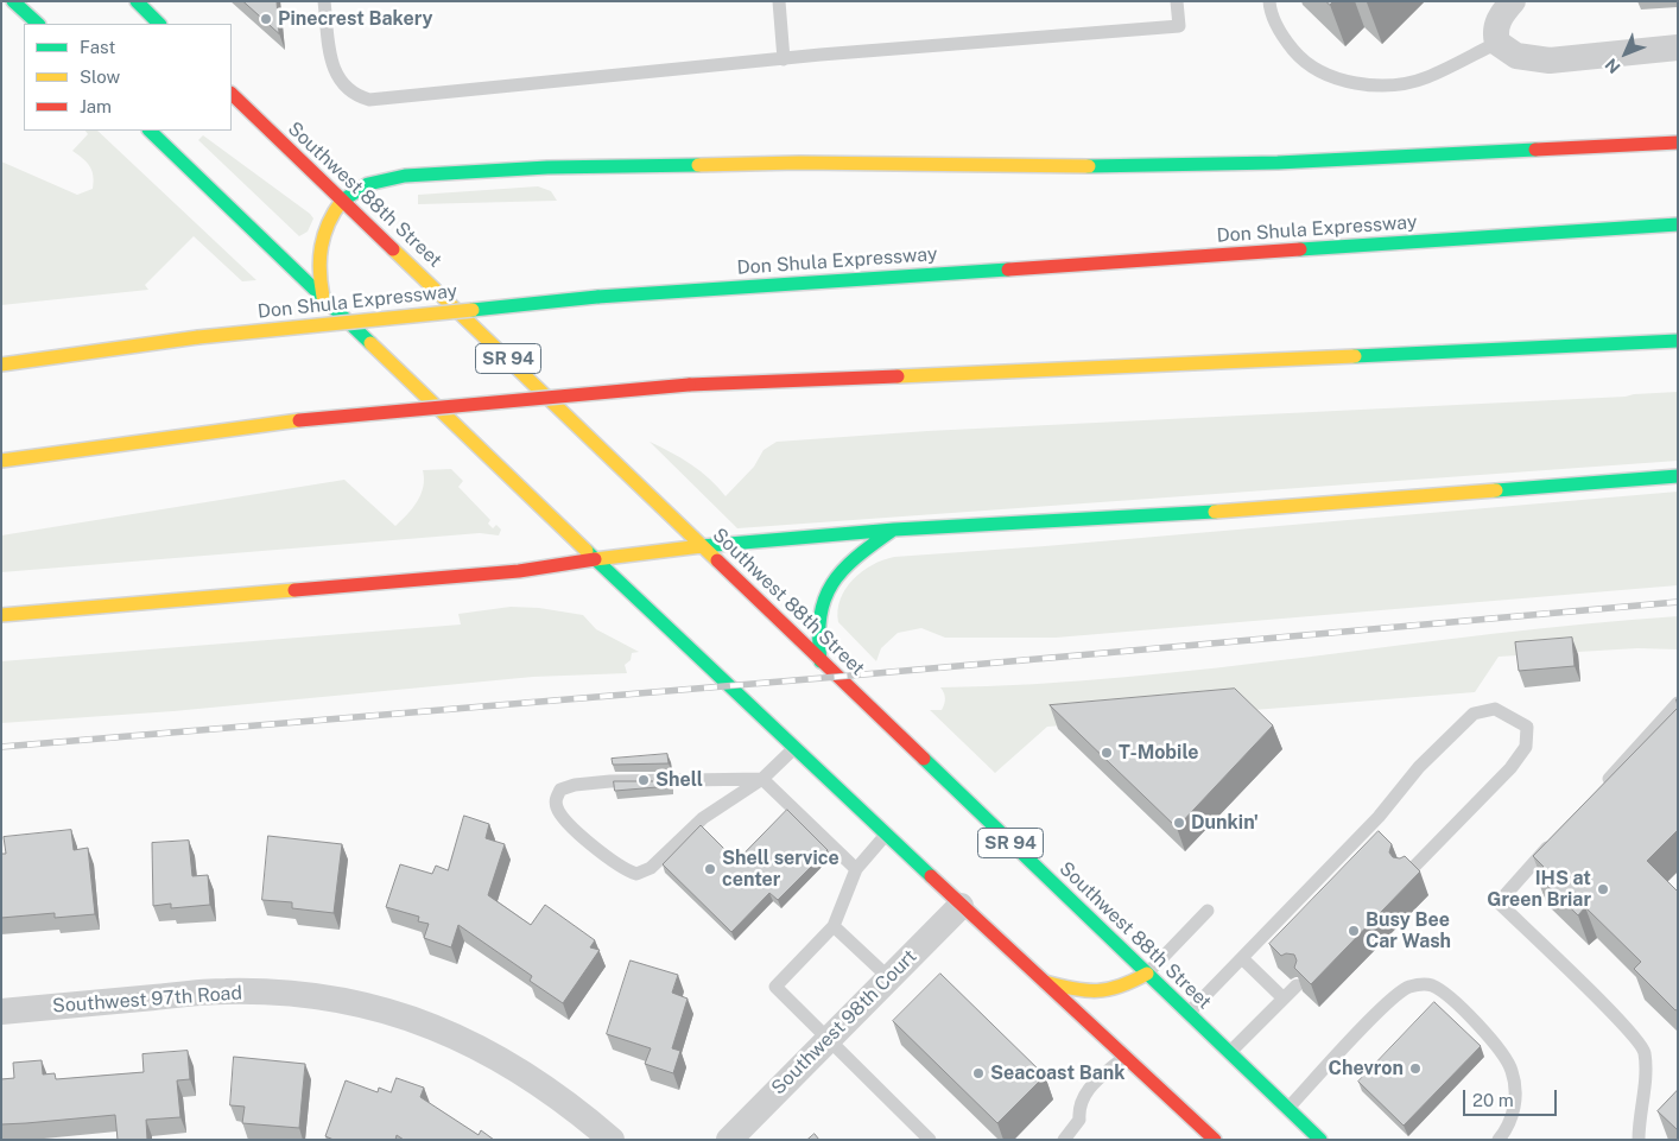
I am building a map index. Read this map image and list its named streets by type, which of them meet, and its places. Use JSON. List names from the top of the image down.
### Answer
{
  "streets": {
    "main road": ["Southwest 88th Street", "Don Shula Expressway", "SR 94"],
    "street": ["Southwest 97th Road", "Southwest 98th Court"]
  },
  "places": [
    "Pinecrest Bakery",
    "T-Mobile",
    "Shell",
    "Dunkin'",
    "Shell service center",
    "IHS at Green Briar",
    "Busy Bee Car Wash",
    "Chevron",
    "Seacoast Bank"
  ],
  "legend": ["Fast", "Slow", "Jam"],
  "scale_bar": "20 m",
  "north": "bottom left"
}
